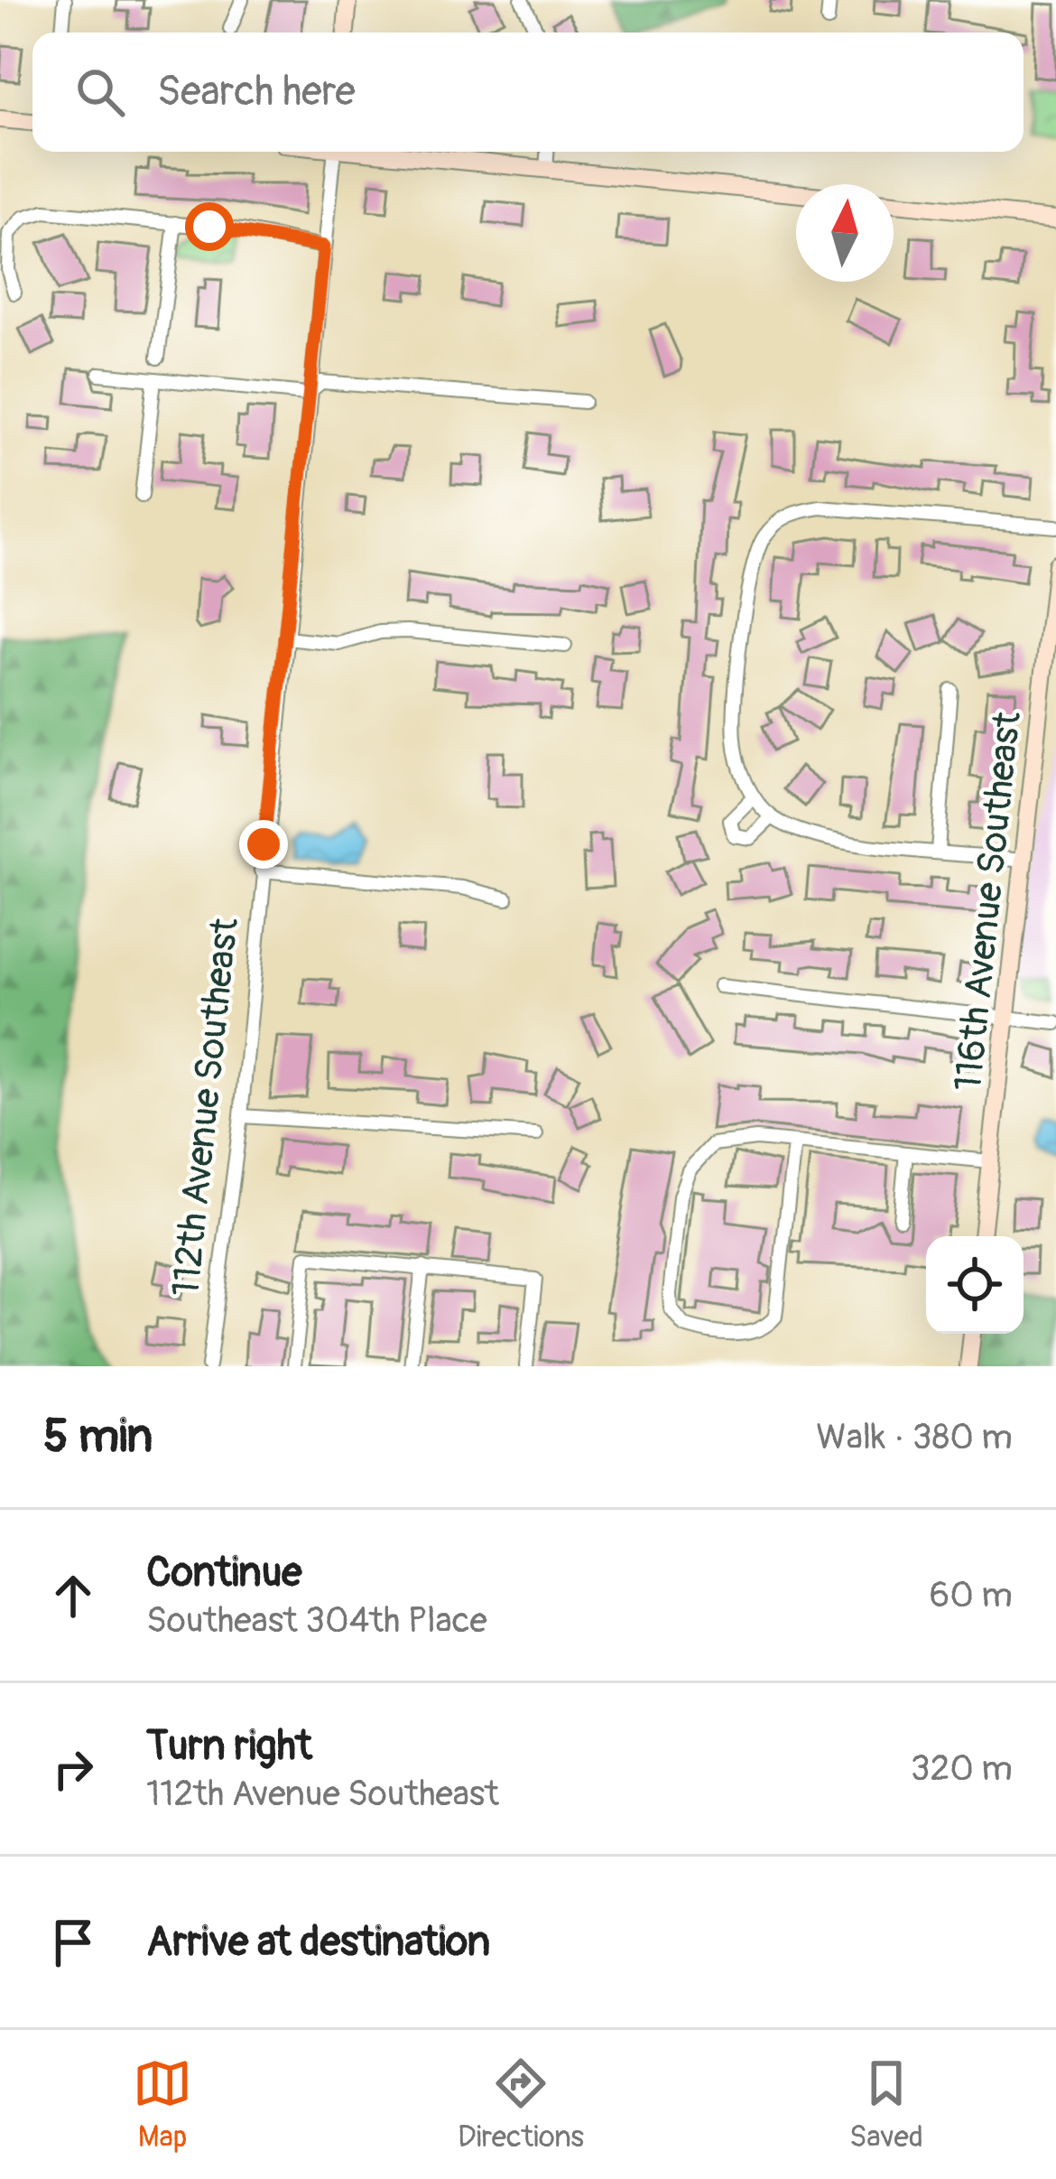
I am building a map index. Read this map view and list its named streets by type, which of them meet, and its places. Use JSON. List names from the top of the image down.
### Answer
{
  "streets": {
    "street": ["116th Avenue Southeast", "112th Avenue Southeast"]
  },
  "north": "top",
  "page": {
    "search": "Search here",
    "heading": ["5 min", "Walk · 380 m"],
    "list": [
      ["Continue", "Southeast 304th Place", "60 m"],
      ["Turn right", "112th Avenue Southeast", "320 m"],
      "Arrive at destination"
    ],
    "nav": ["Map", "Directions", "Saved"]
  }
}
